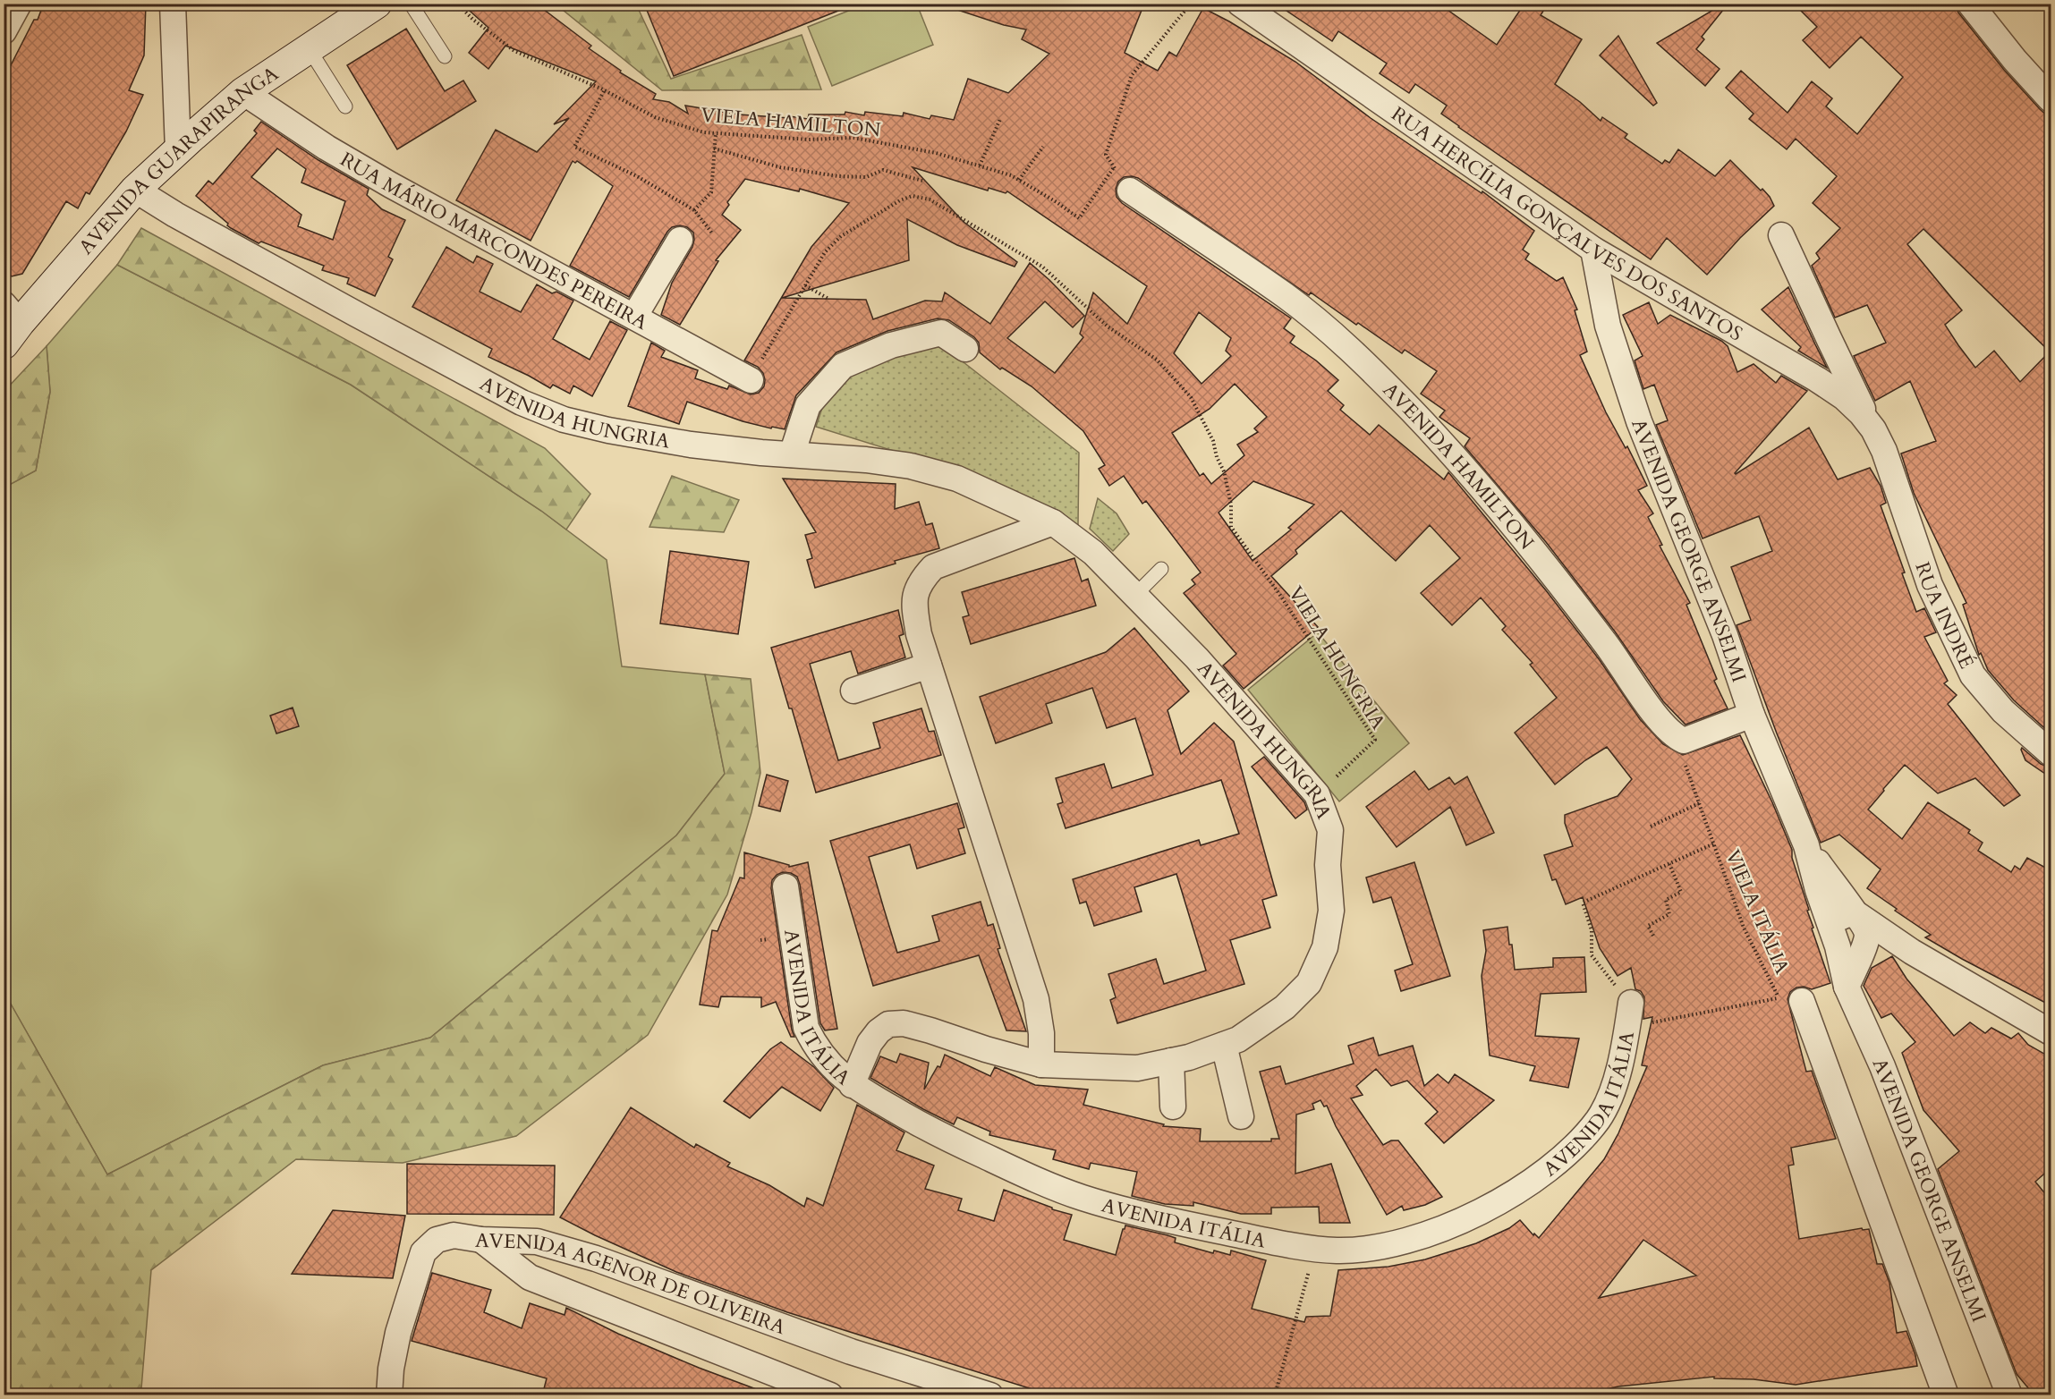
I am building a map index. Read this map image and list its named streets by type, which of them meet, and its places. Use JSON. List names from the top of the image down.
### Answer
{
  "streets": {
    "main road": ["AVENIDA GUARAPIRANGA"],
    "street": [
      "RUA HERCÍLIA GONÇALVES DOS SANTOS",
      "RUA MÁRIO MARCONDES PEREIRA",
      "AVENIDA HUNGRIA",
      "AVENIDA HAMILTON",
      "AVENIDA GEORGE ANSELMI",
      "RUA INDRÉ",
      "AVENIDA ITÁLIA",
      "AVENIDA AGENOR DE OLIVEIRA"
    ],
    "path": ["VIELA HAMILTON", "VIELA HUNGRIA", "VIELA ITÁLIA"]
  },
  "crossings": [
    ["AVENIDA GUARAPIRANGA", "RUA MÁRIO MARCONDES PEREIRA"],
    ["AVENIDA GUARAPIRANGA", "AVENIDA HUNGRIA"],
    ["RUA HERCÍLIA GONÇALVES DOS SANTOS", "AVENIDA GEORGE ANSELMI"],
    ["RUA HERCÍLIA GONÇALVES DOS SANTOS", "RUA INDRÉ"],
    ["AVENIDA HUNGRIA", "VIELA HUNGRIA"],
    ["AVENIDA HUNGRIA", "AVENIDA ITÁLIA"],
    ["AVENIDA HAMILTON", "VIELA ITÁLIA"],
    ["VIELA ITÁLIA", "AVENIDA ITÁLIA"]
  ]
}
